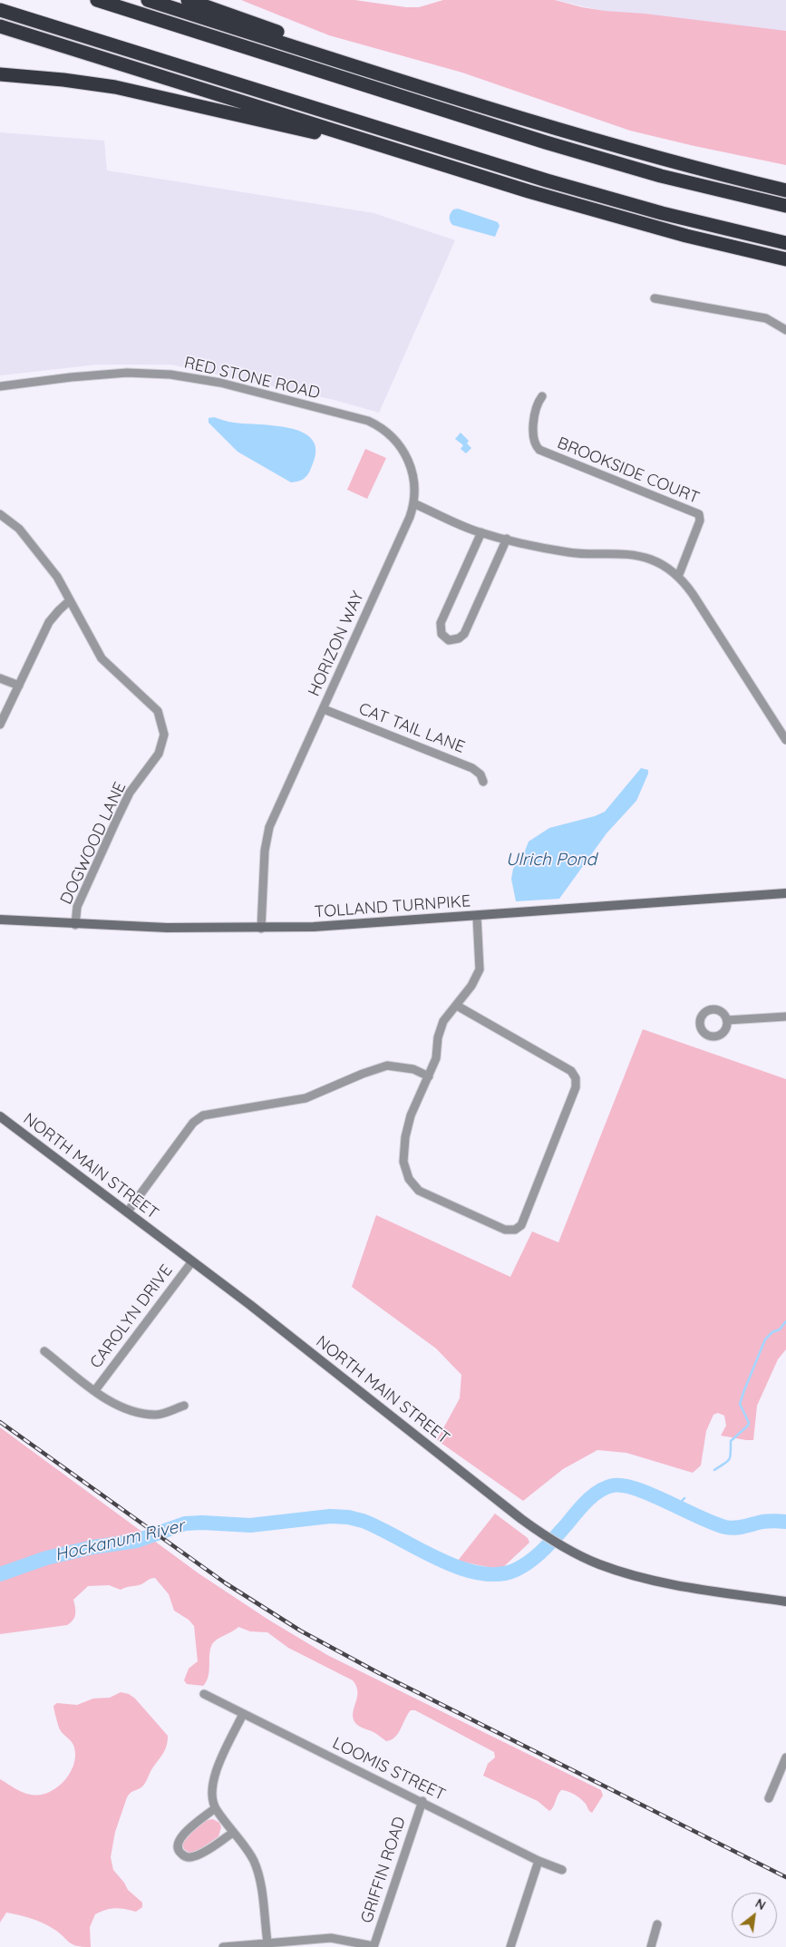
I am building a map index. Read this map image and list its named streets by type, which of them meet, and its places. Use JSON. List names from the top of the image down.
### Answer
{
  "streets": {
    "main road": ["TOLLAND TURNPIKE", "NORTH MAIN STREET"],
    "street": [
      "RED STONE ROAD",
      "BROOKSIDE COURT",
      "HORIZON WAY",
      "CAT TAIL LANE",
      "DOGWOOD LANE",
      "CAROLYN DRIVE",
      "LOOMIS STREET",
      "GRIFFIN ROAD"
    ]
  },
  "crossings": [
    ["RED STONE ROAD", "HORIZON WAY"],
    ["HORIZON WAY", "CAT TAIL LANE"],
    ["HORIZON WAY", "TOLLAND TURNPIKE"],
    ["DOGWOOD LANE", "TOLLAND TURNPIKE"],
    ["NORTH MAIN STREET", "CAROLYN DRIVE"],
    ["LOOMIS STREET", "GRIFFIN ROAD"]
  ],
  "water": ["Ulrich Pond", "Hockanum River"],
  "north": "top right"
}
